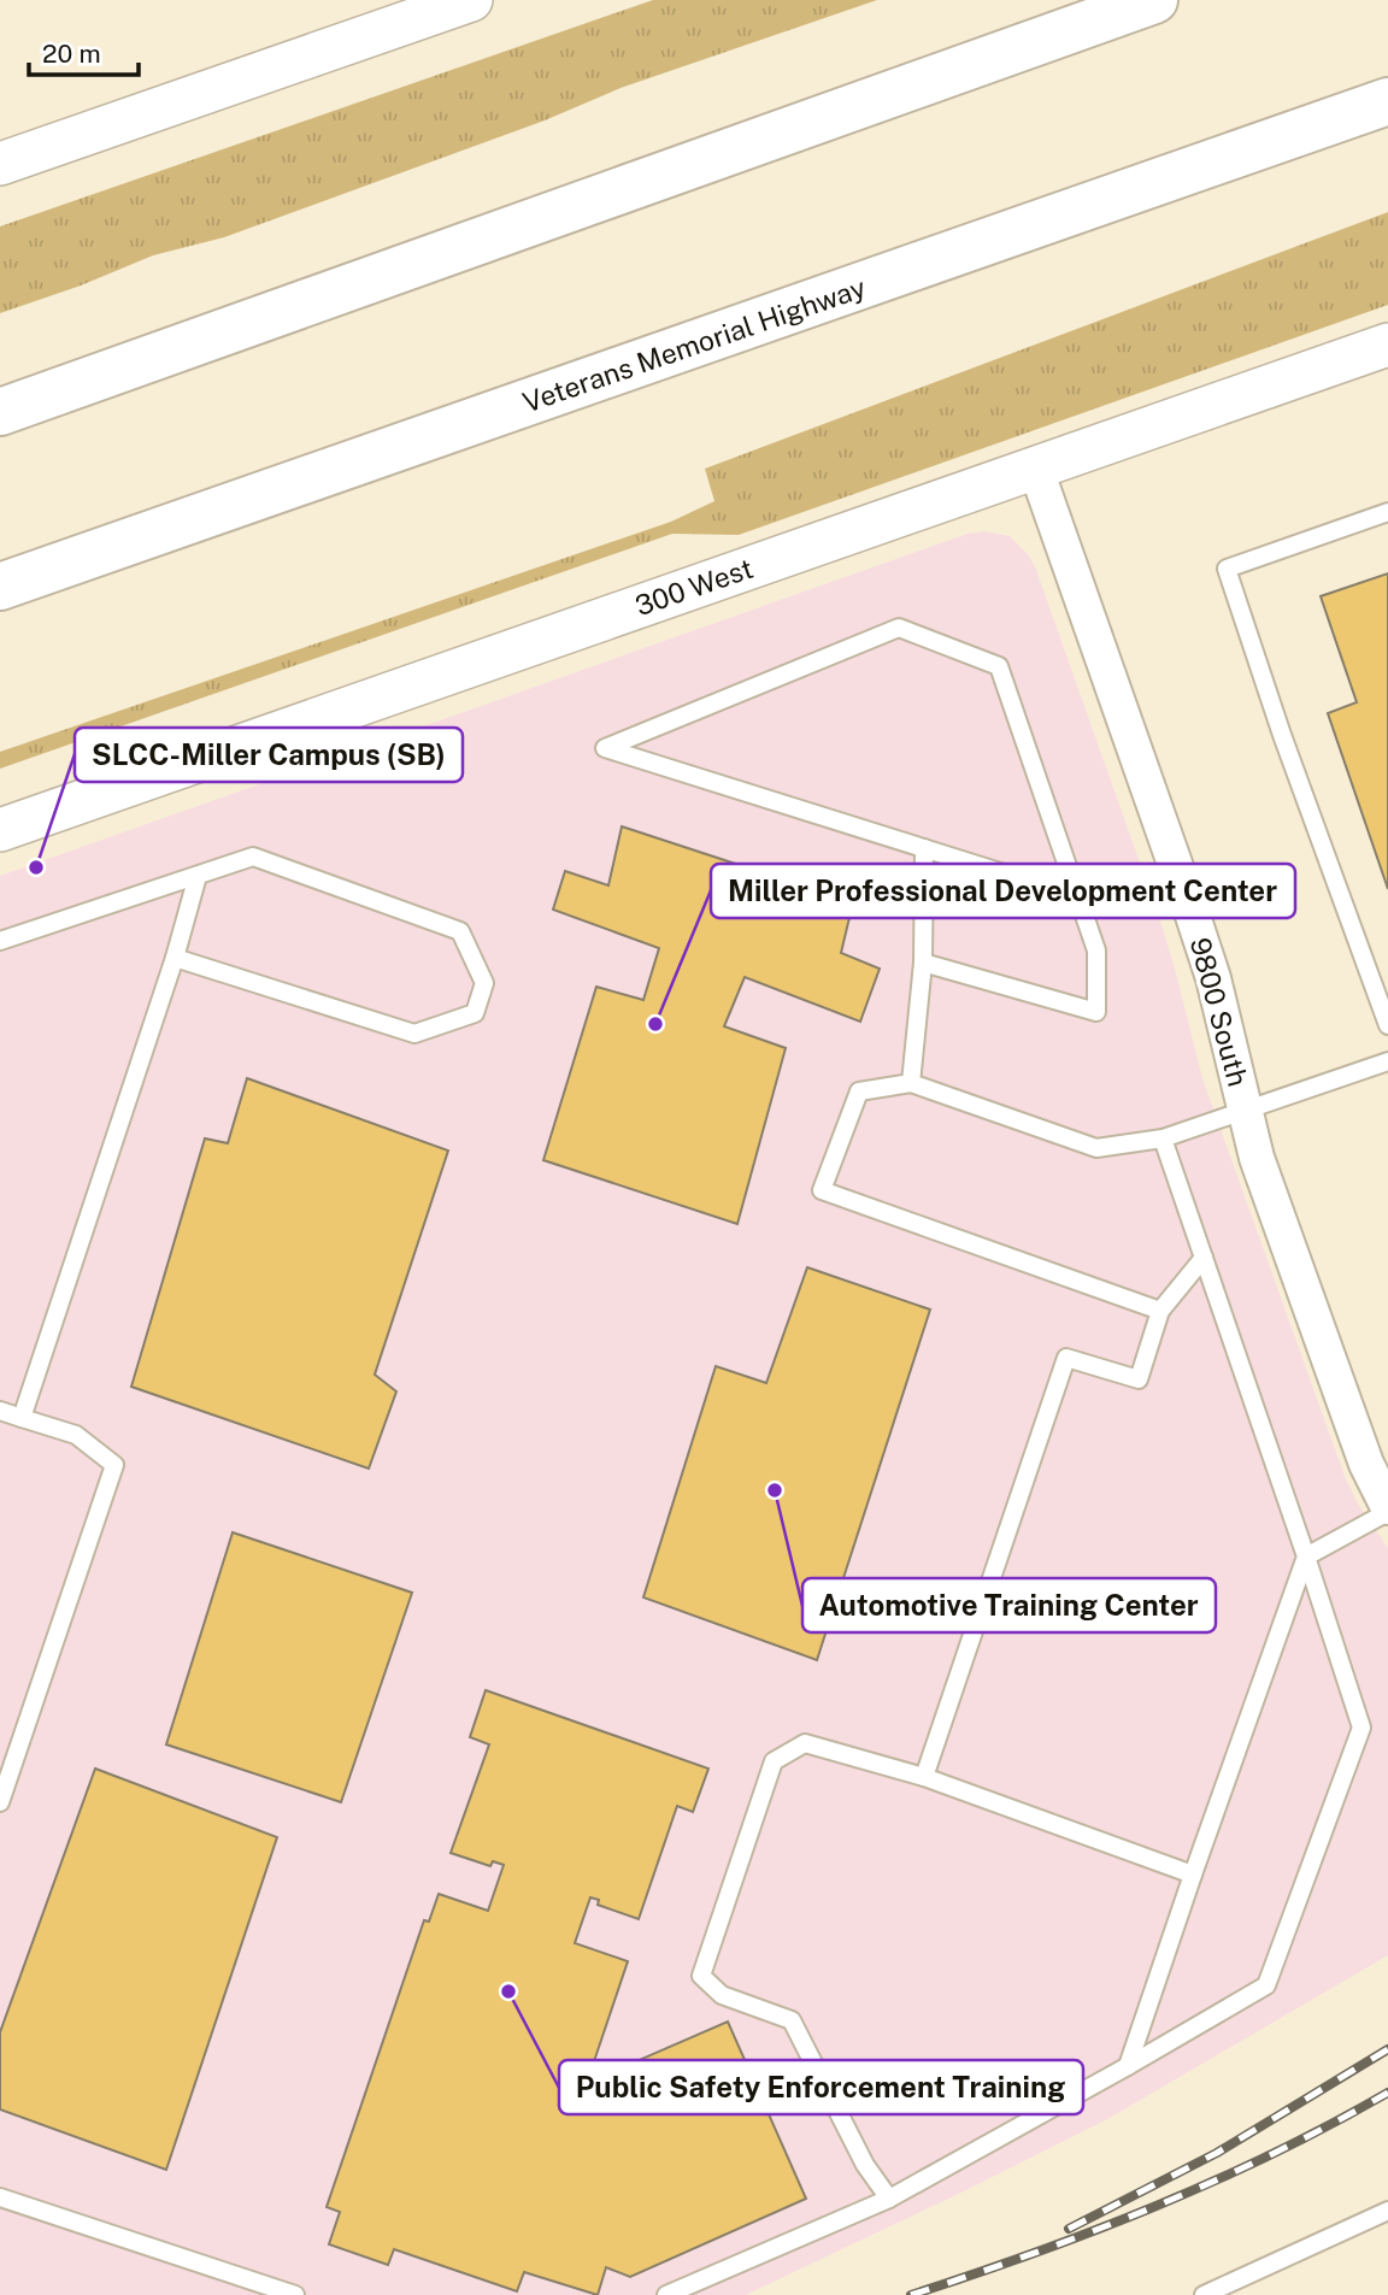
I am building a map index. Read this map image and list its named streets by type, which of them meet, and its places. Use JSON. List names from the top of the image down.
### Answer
{
  "streets": {
    "highway": ["Veterans Memorial Highway"],
    "street": ["300 West", "9800 South"]
  },
  "crossings": [
    ["300 West", "9800 South"]
  ],
  "places": [
    "SLCC-Miller Campus (SB)",
    "Miller Professional Development Center",
    "Automotive Training Center",
    "Public Safety Enforcement Training"
  ],
  "scale_bar": "20 m"
}
